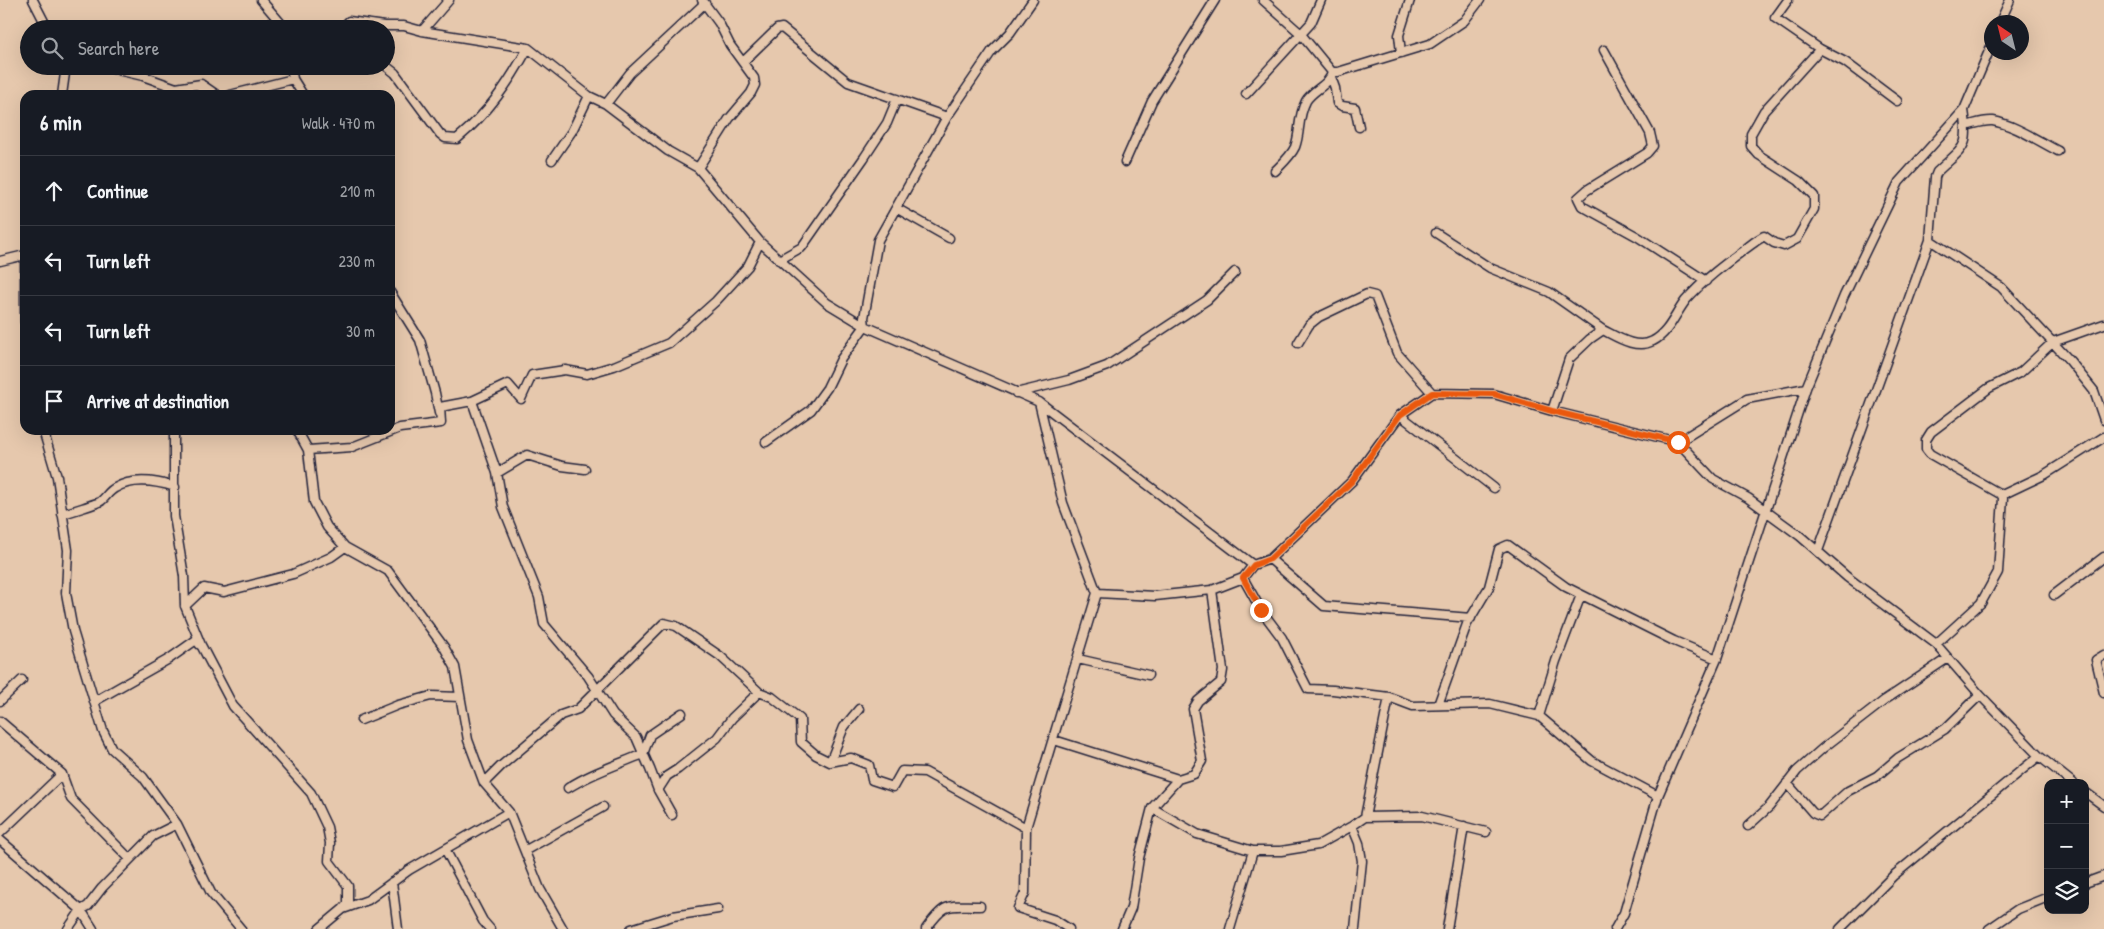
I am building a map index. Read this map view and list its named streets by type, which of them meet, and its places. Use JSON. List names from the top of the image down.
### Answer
{
  "north": "top left",
  "page": {
    "search": "Search here",
    "heading": ["6 min", "Walk · 470 m"],
    "list": [
      ["Continue", "210 m"],
      ["Turn left", "230 m"],
      ["Turn left", "30 m"],
      "Arrive at destination"
    ],
    "map_buttons": ["+", "−"]
  }
}
